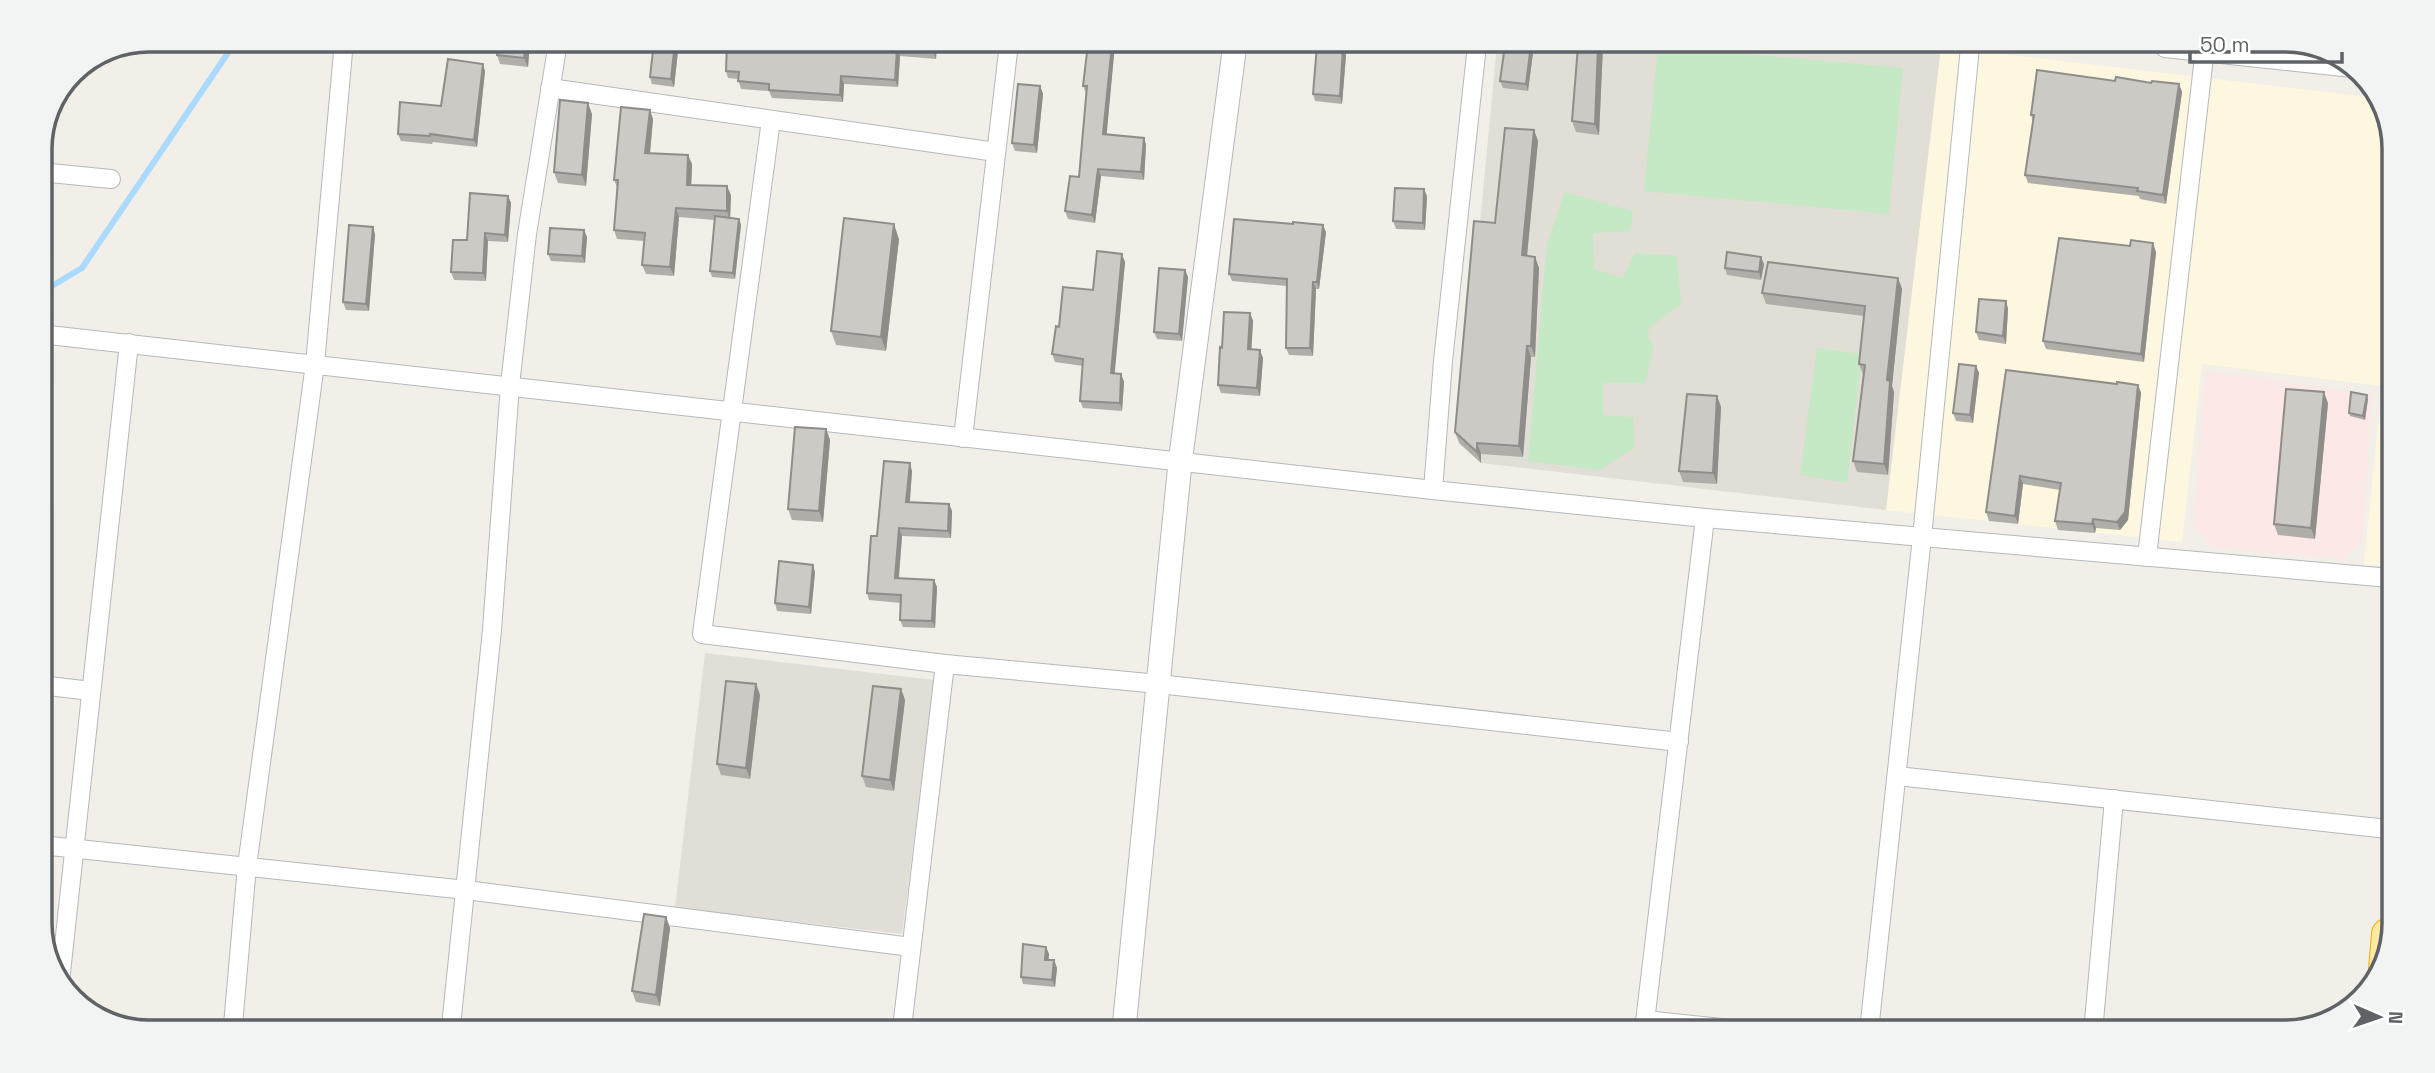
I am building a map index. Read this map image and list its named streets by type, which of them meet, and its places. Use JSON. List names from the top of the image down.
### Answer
{
  "scale_bar": "50 m",
  "north": "right"
}
